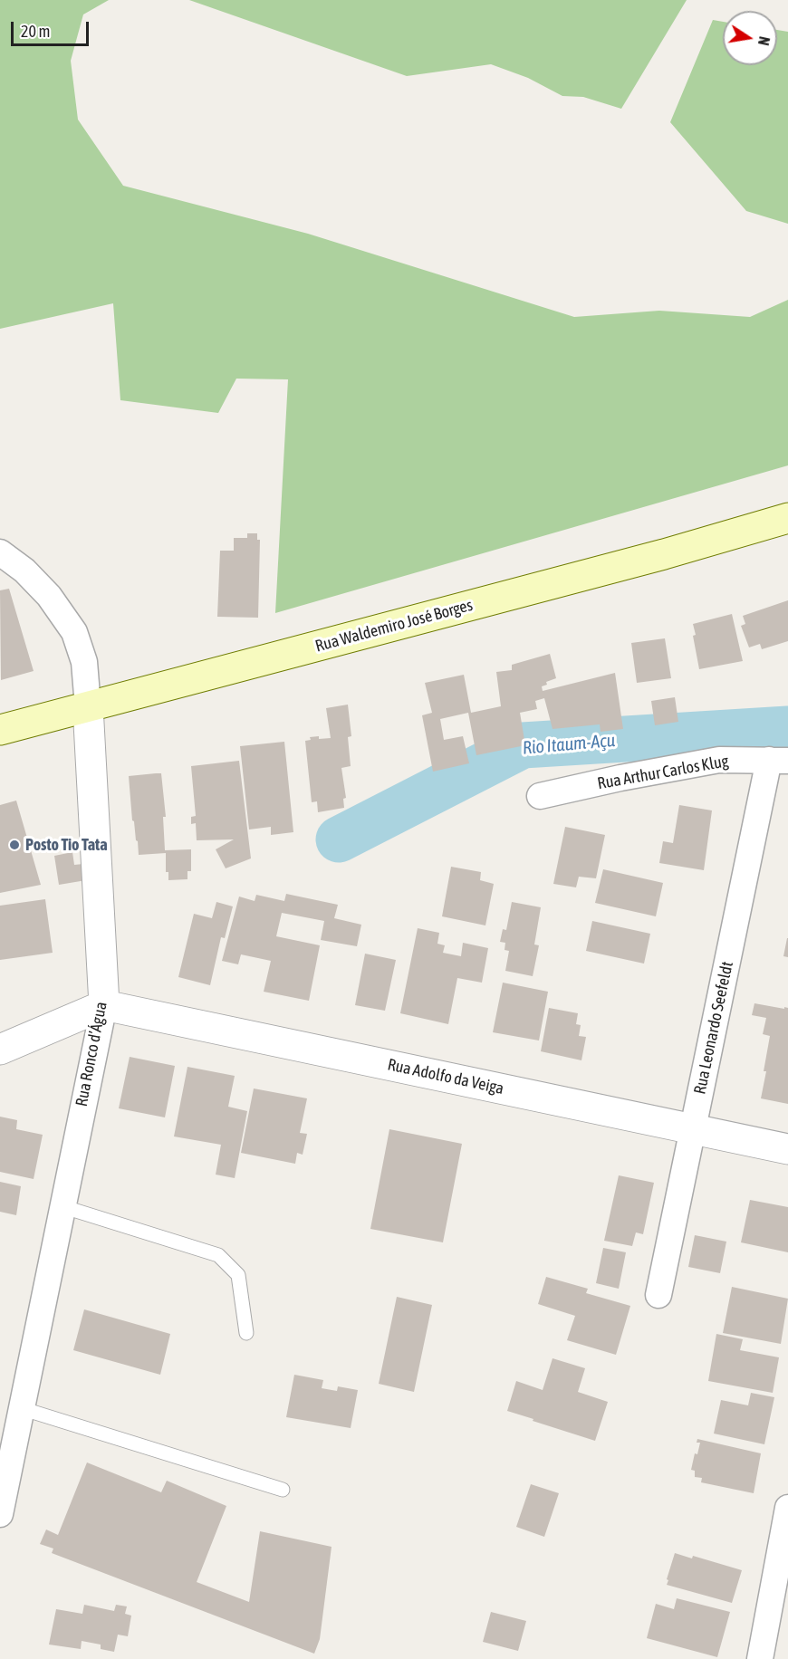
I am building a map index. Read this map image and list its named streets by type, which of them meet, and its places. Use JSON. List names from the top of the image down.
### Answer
{
  "streets": {
    "main road": ["Rua Waldemiro José Borges"],
    "street": [
      "Rua Arthur Carlos Klug",
      "Rua Leonardo Seefeldt",
      "Rua Ronco d’Água",
      "Rua Adolfo da Veiga"
    ]
  },
  "crossings": [
    ["Rua Waldemiro José Borges", "Rua Ronco d’Água"],
    ["Rua Arthur Carlos Klug", "Rua Leonardo Seefeldt"],
    ["Rua Leonardo Seefeldt", "Rua Adolfo da Veiga"],
    ["Rua Ronco d’Água", "Rua Adolfo da Veiga"]
  ],
  "water": ["Rio Itaum-Açu"],
  "places": ["Posto Tio Tata"],
  "scale_bar": "20 m",
  "north": "right"
}
